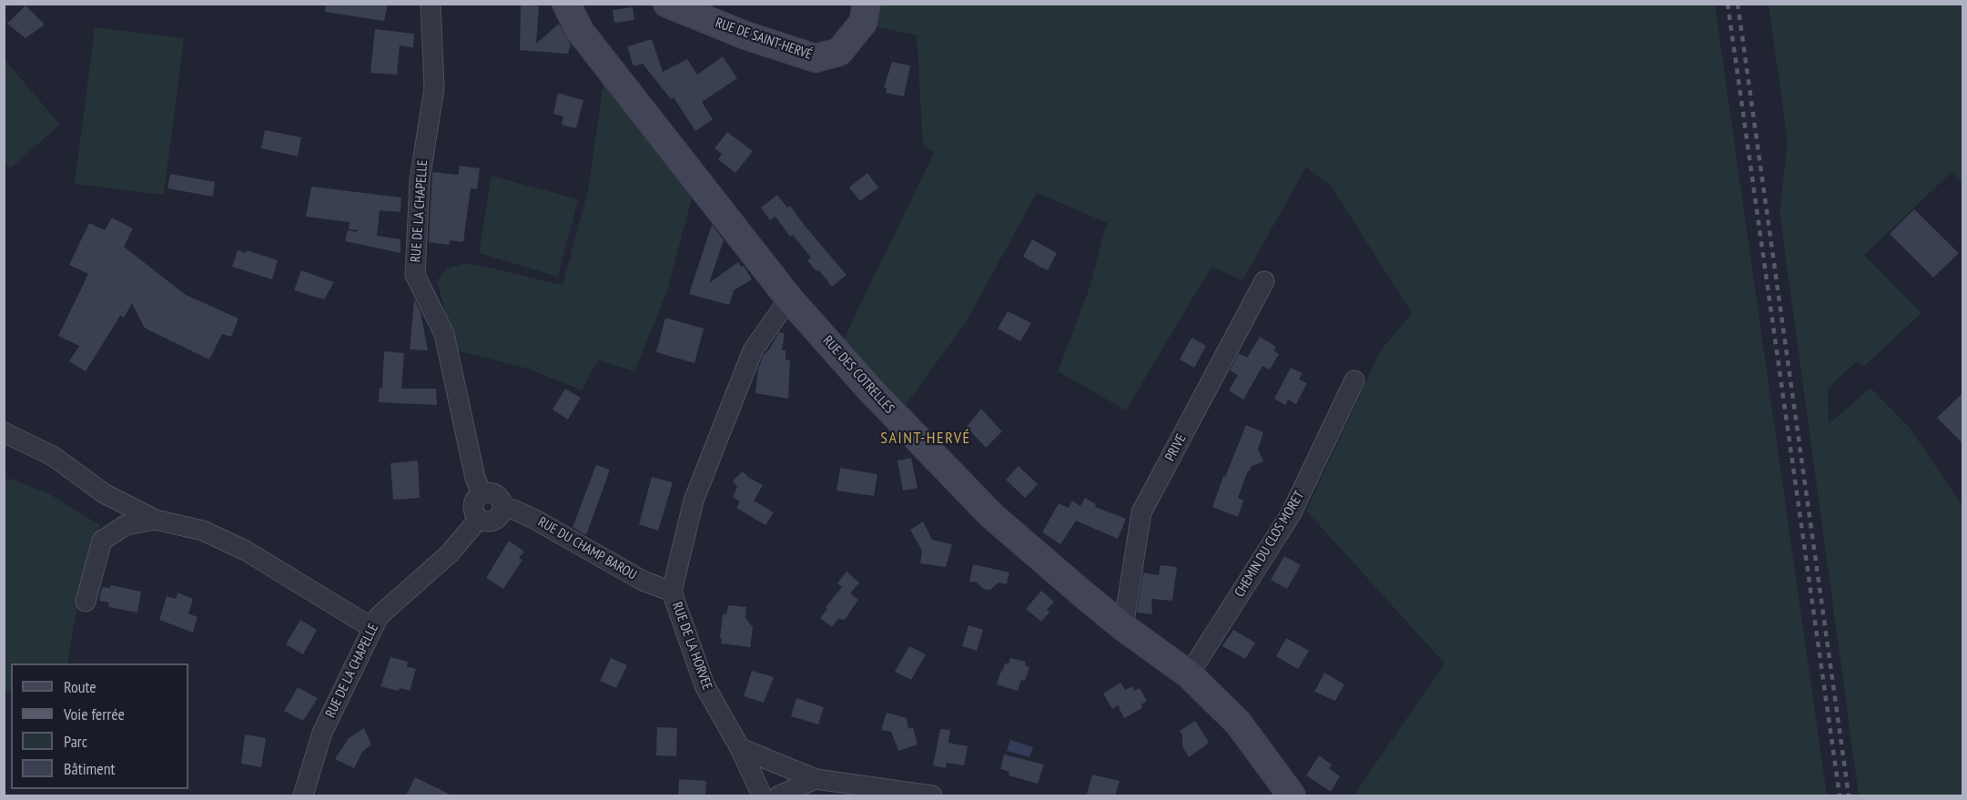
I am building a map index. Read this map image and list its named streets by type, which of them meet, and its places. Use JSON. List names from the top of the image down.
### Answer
{
  "streets": {
    "street": [
      "RUE DE SAINT-HERVÉ",
      "RUE DE LA CHAPELLE",
      "RUE DES COTRELLES",
      "PRIVE",
      "CHEMIN DU CLOS MORET",
      "RUE DU CHAMP BAROU",
      "RUE DE LA HORVEE"
    ]
  },
  "crossings": [
    ["RUE DE LA CHAPELLE", "RUE DU CHAMP BAROU"],
    ["RUE DES COTRELLES", "PRIVE"],
    ["RUE DES COTRELLES", "CHEMIN DU CLOS MORET"],
    ["RUE DES COTRELLES", "RUE DE LA HORVEE"],
    ["RUE DU CHAMP BAROU", "RUE DE LA HORVEE"]
  ],
  "districts": ["SAINT-HERVÉ"],
  "legend": [
    "Route",
    "Voie ferrée",
    "Parc",
    "Bâtiment"
  ]
}
